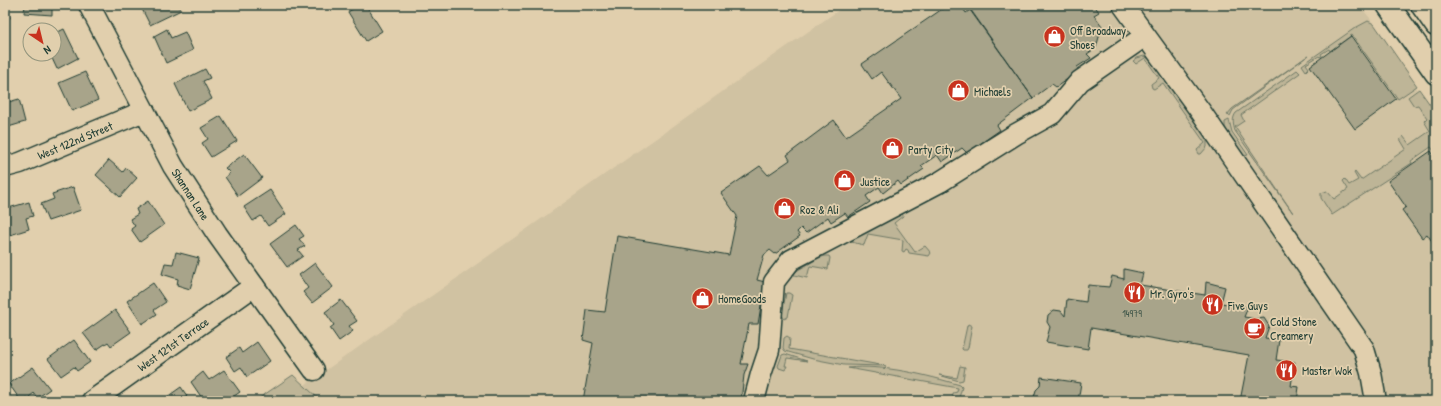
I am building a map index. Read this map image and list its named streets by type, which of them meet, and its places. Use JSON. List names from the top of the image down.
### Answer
{
  "streets": {
    "street": ["West 122nd Street", "Shannan Lane", "West 121st Terrace"]
  },
  "crossings": [
    ["West 122nd Street", "Shannan Lane"],
    ["Shannan Lane", "West 121st Terrace"]
  ],
  "places": {
    "shop": [
      "Off Broadway Shoes",
      "Michaels",
      "Party City",
      "Justice",
      "Roz & Ali",
      "HomeGoods"
    ],
    "restaurant": ["Mr. Gyro's", "Five Guys", "Master Wok"],
    "cafe": ["Cold Stone Creamery"]
  },
  "house_numbers": ["14979"],
  "north": "bottom right"
}
